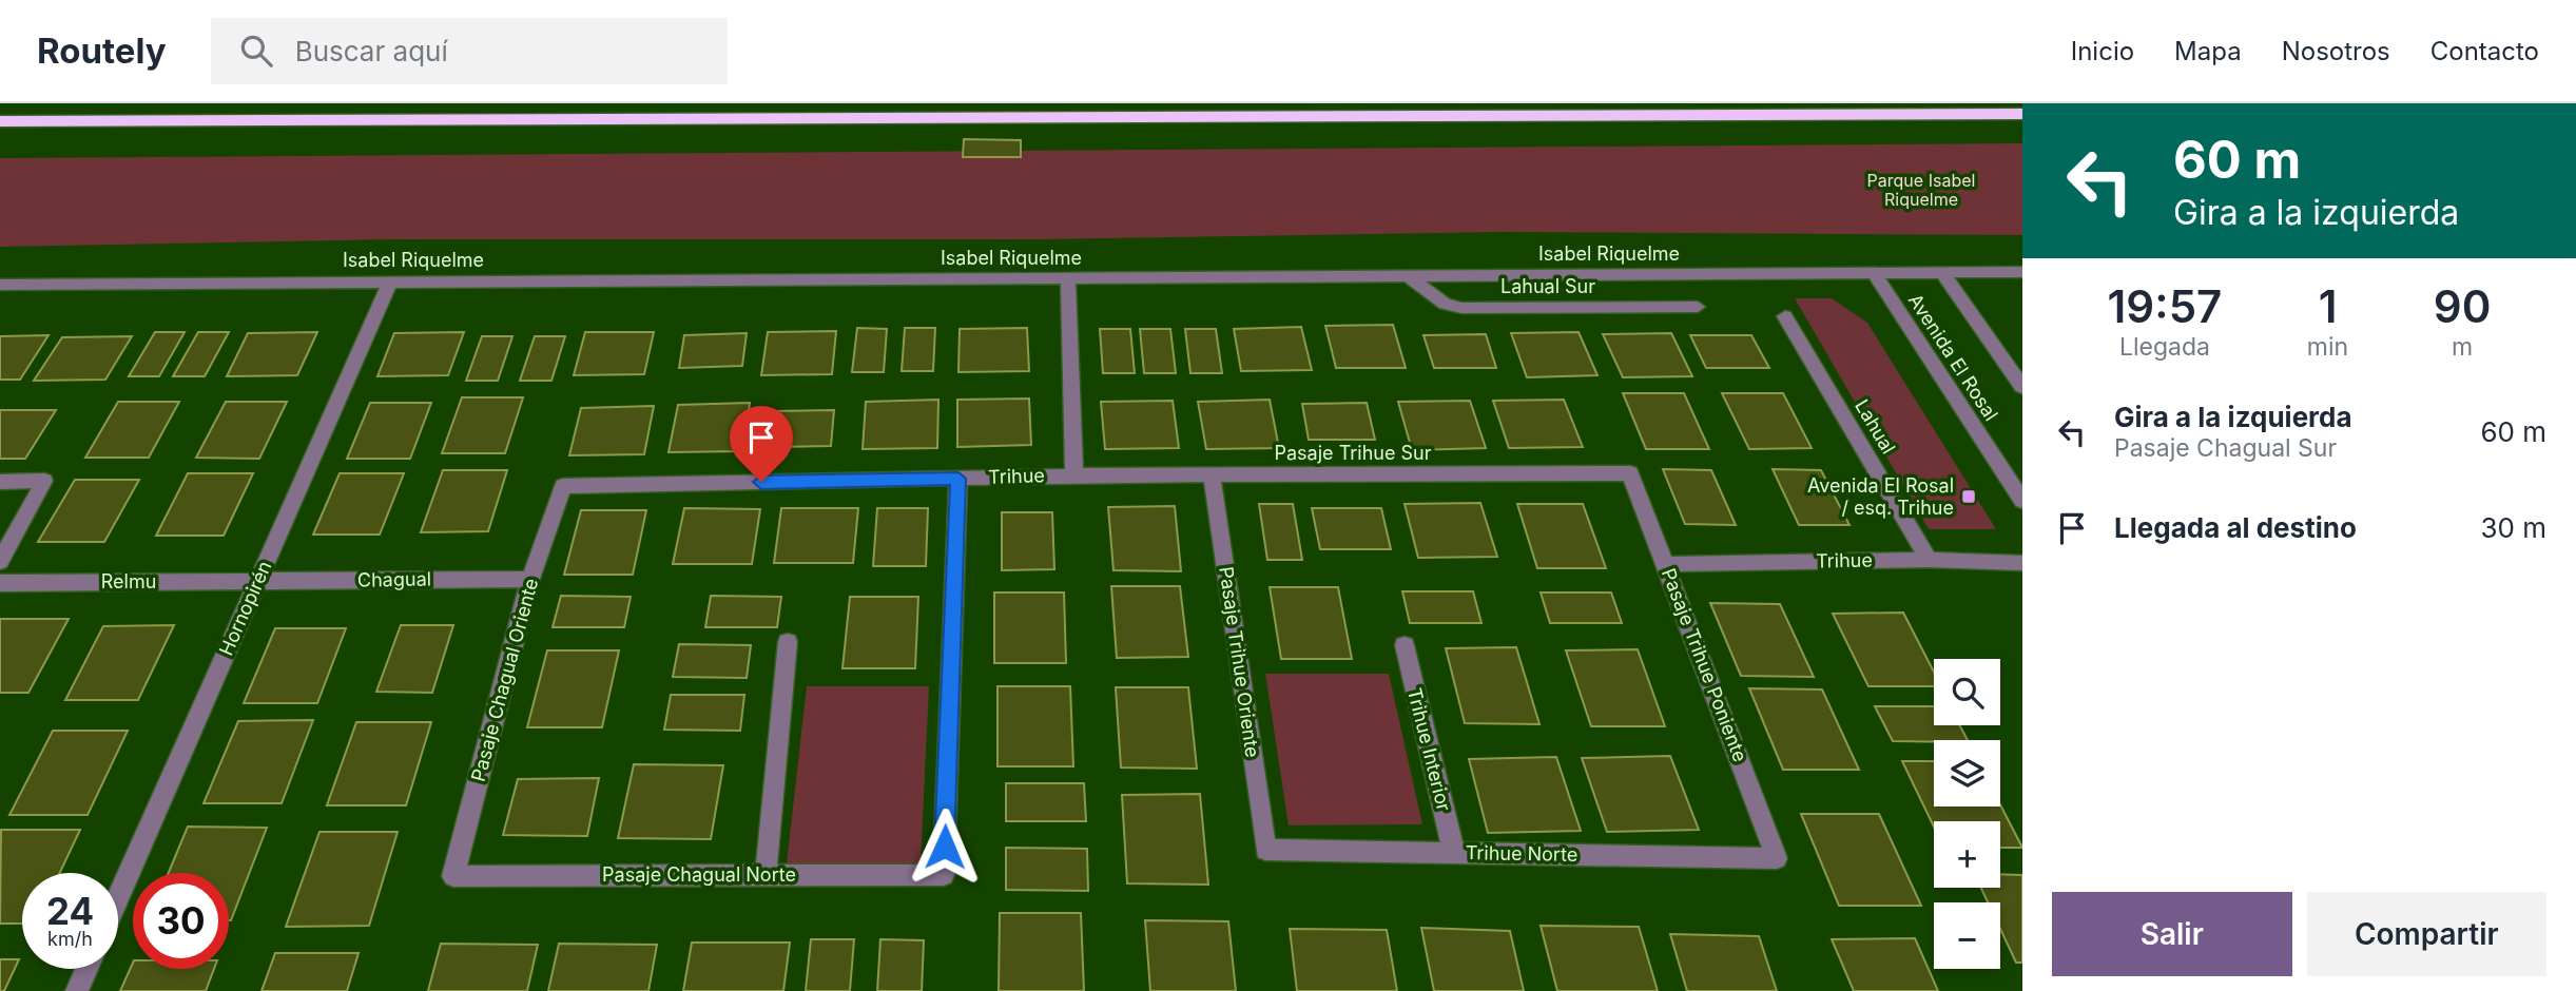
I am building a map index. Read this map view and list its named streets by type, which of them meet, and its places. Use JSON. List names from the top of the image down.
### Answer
{
  "streets": {
    "street": [
      "Isabel Riquelme",
      "Lahual Sur",
      "Avenida El Rosal",
      "Lahual",
      "Pasaje Trihue Sur",
      "Trihue",
      "Chagual",
      "Relmu",
      "Hornopirén",
      "Pasaje Trihue Oriente",
      "Pasaje Trihue Poniente",
      "Pasaje Chagual Oriente",
      "Trihue Interior",
      "Trihue Norte",
      "Pasaje Chagual Norte"
    ]
  },
  "crossings": [
    ["Isabel Riquelme", "Lahual Sur"],
    ["Isabel Riquelme", "Avenida El Rosal"],
    ["Isabel Riquelme", "Hornopirén"],
    ["Lahual", "Trihue"],
    ["Pasaje Trihue Sur", "Trihue"],
    ["Pasaje Trihue Sur", "Pasaje Trihue Oriente"],
    ["Pasaje Trihue Sur", "Pasaje Trihue Poniente"],
    ["Trihue", "Pasaje Trihue Poniente"],
    ["Trihue", "Pasaje Chagual Oriente"],
    ["Trihue", "Pasaje Chagual Norte"],
    ["Chagual", "Relmu"],
    ["Chagual", "Hornopirén"],
    ["Chagual", "Pasaje Chagual Oriente"],
    ["Relmu", "Hornopirén"],
    ["Pasaje Trihue Oriente", "Trihue Norte"],
    ["Pasaje Trihue Poniente", "Trihue Norte"],
    ["Pasaje Chagual Oriente", "Pasaje Chagual Norte"],
    ["Trihue Interior", "Trihue Norte"]
  ],
  "parks": ["Parque Isabel Riquelme"],
  "places": {
    "transit": ["Avenida El Rosal / esq. Trihue"]
  },
  "page": {
    "header": "Routely",
    "search": "Buscar aquí",
    "nav": [
      "Inicio",
      "Mapa",
      "Nosotros",
      "Contacto"
    ],
    "turn": ["60 m", "Gira a la izquierda"],
    "eta": [
      "19:57",
      "Llegada",
      "1",
      "min",
      "90",
      "m"
    ],
    "list": [
      {
        "name": "Gira a la izquierda",
        "note": "Pasaje Chagual Sur",
        "value": "60 m"
      },
      {
        "name": "Llegada al destino",
        "value": "30 m"
      }
    ],
    "map_buttons": ["+", "−"],
    "speed": "24 km/h",
    "limit": "30",
    "buttons": ["Salir", "Compartir"]
  }
}
